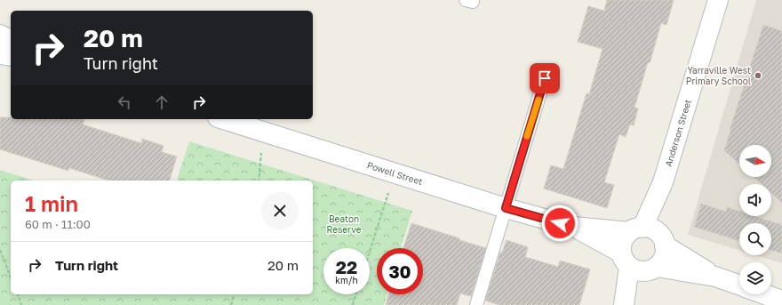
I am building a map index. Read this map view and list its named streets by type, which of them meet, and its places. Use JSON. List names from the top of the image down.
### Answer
{
  "streets": {
    "street": ["Anderson Street", "Powell Street"]
  },
  "crossings": [
    ["Anderson Street", "Powell Street"]
  ],
  "parks": ["Beaton Reserve"],
  "places": ["Yarraville West Primary School"],
  "north": "right",
  "page": {
    "turn": ["20 m", "Turn right"],
    "heading": ["1 min", "60 m · 11:00"],
    "list": [
      {
        "name": "Turn right",
        "value": "20 m"
      }
    ],
    "speed": "22 km/h",
    "limit": "30"
  }
}
